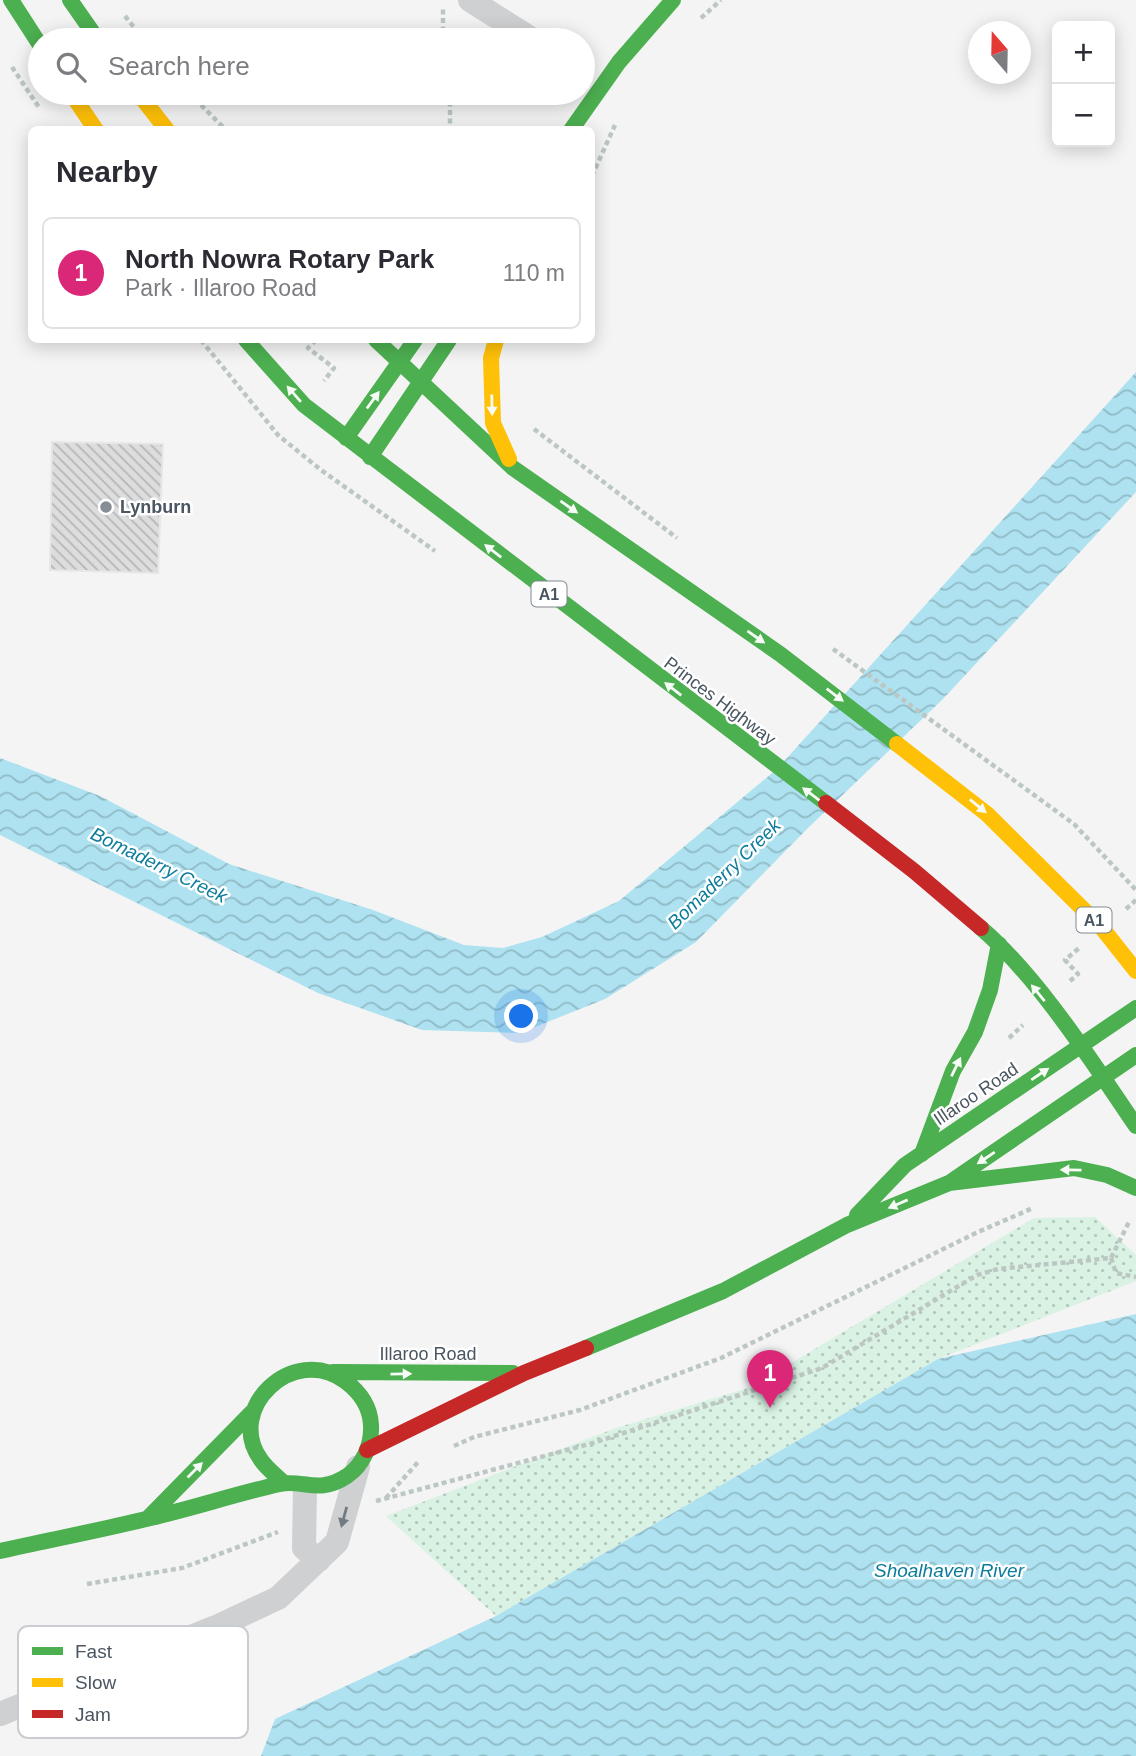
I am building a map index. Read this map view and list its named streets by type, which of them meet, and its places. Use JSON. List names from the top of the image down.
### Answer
{
  "streets": {
    "main road": ["A1", "Princes Highway", "Illaroo Road"]
  },
  "crossings": [
    ["Princes Highway", "Illaroo Road"]
  ],
  "water": ["Bomaderry Creek", "Shoalhaven River"],
  "places": ["Lynburn"],
  "legend": ["Fast", "Slow", "Jam"],
  "north": "top",
  "page": {
    "map_buttons": ["+", "−"],
    "search": "Search here",
    "heading": "Nearby",
    "list": [
      {
        "mark": "1",
        "name": "North Nowra Rotary Park",
        "note": "Park · Illaroo Road",
        "value": "110 m"
      }
    ],
    "pins": "1"
  }
}
